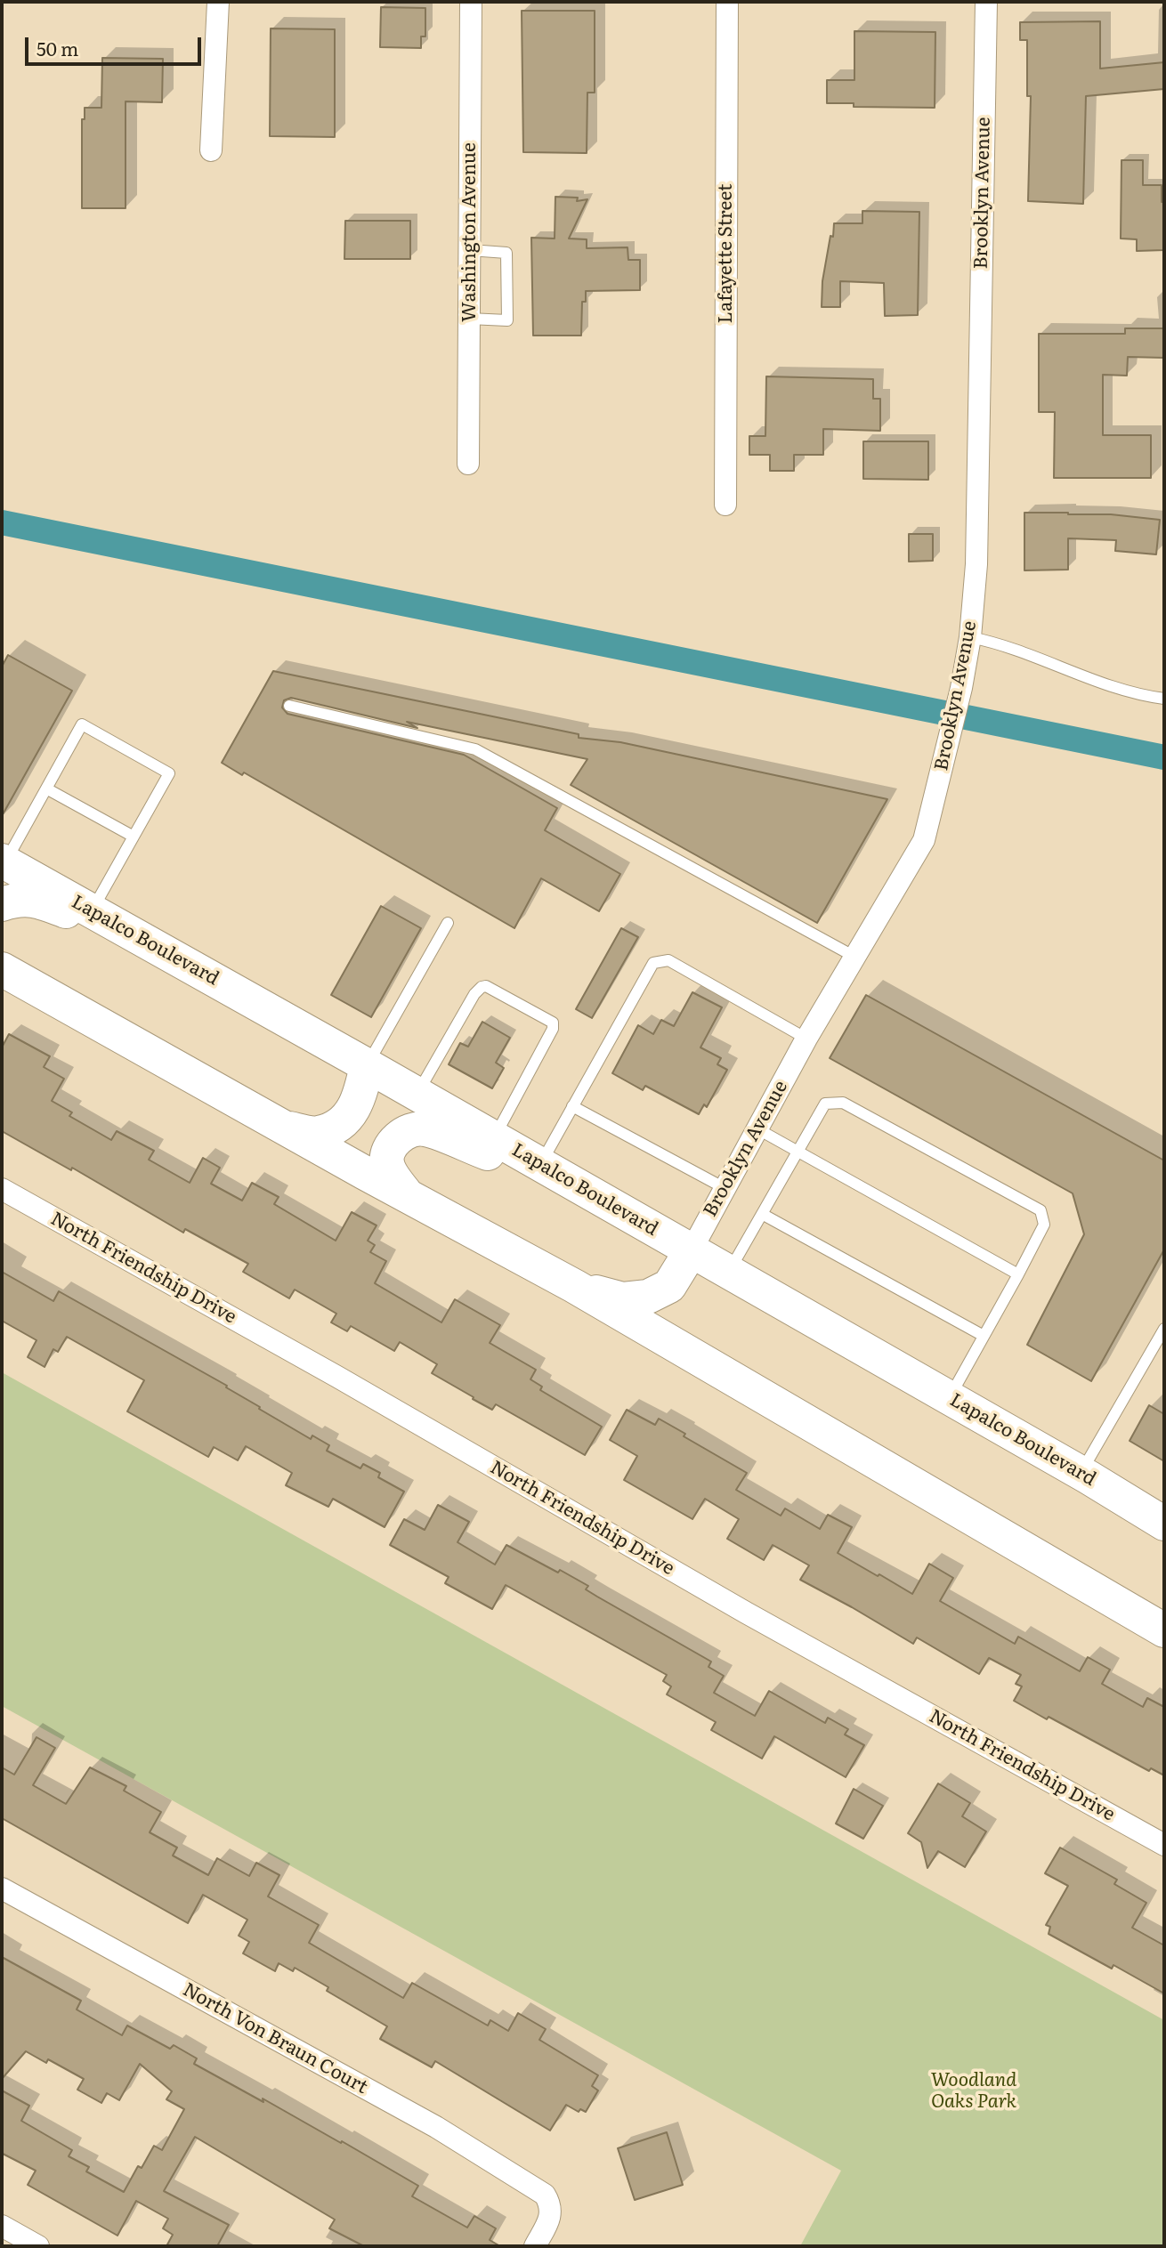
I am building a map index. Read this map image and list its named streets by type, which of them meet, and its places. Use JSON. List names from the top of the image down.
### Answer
{
  "streets": {
    "main road": ["Lapalco Boulevard"],
    "street": [
      "Brooklyn Avenue",
      "Washington Avenue",
      "Lafayette Street",
      "North Friendship Drive",
      "North Von Braun Court"
    ]
  },
  "crossings": [
    ["Brooklyn Avenue", "Lapalco Boulevard"]
  ],
  "parks": ["Woodland Oaks Park"],
  "scale_bar": "50 m"
}
